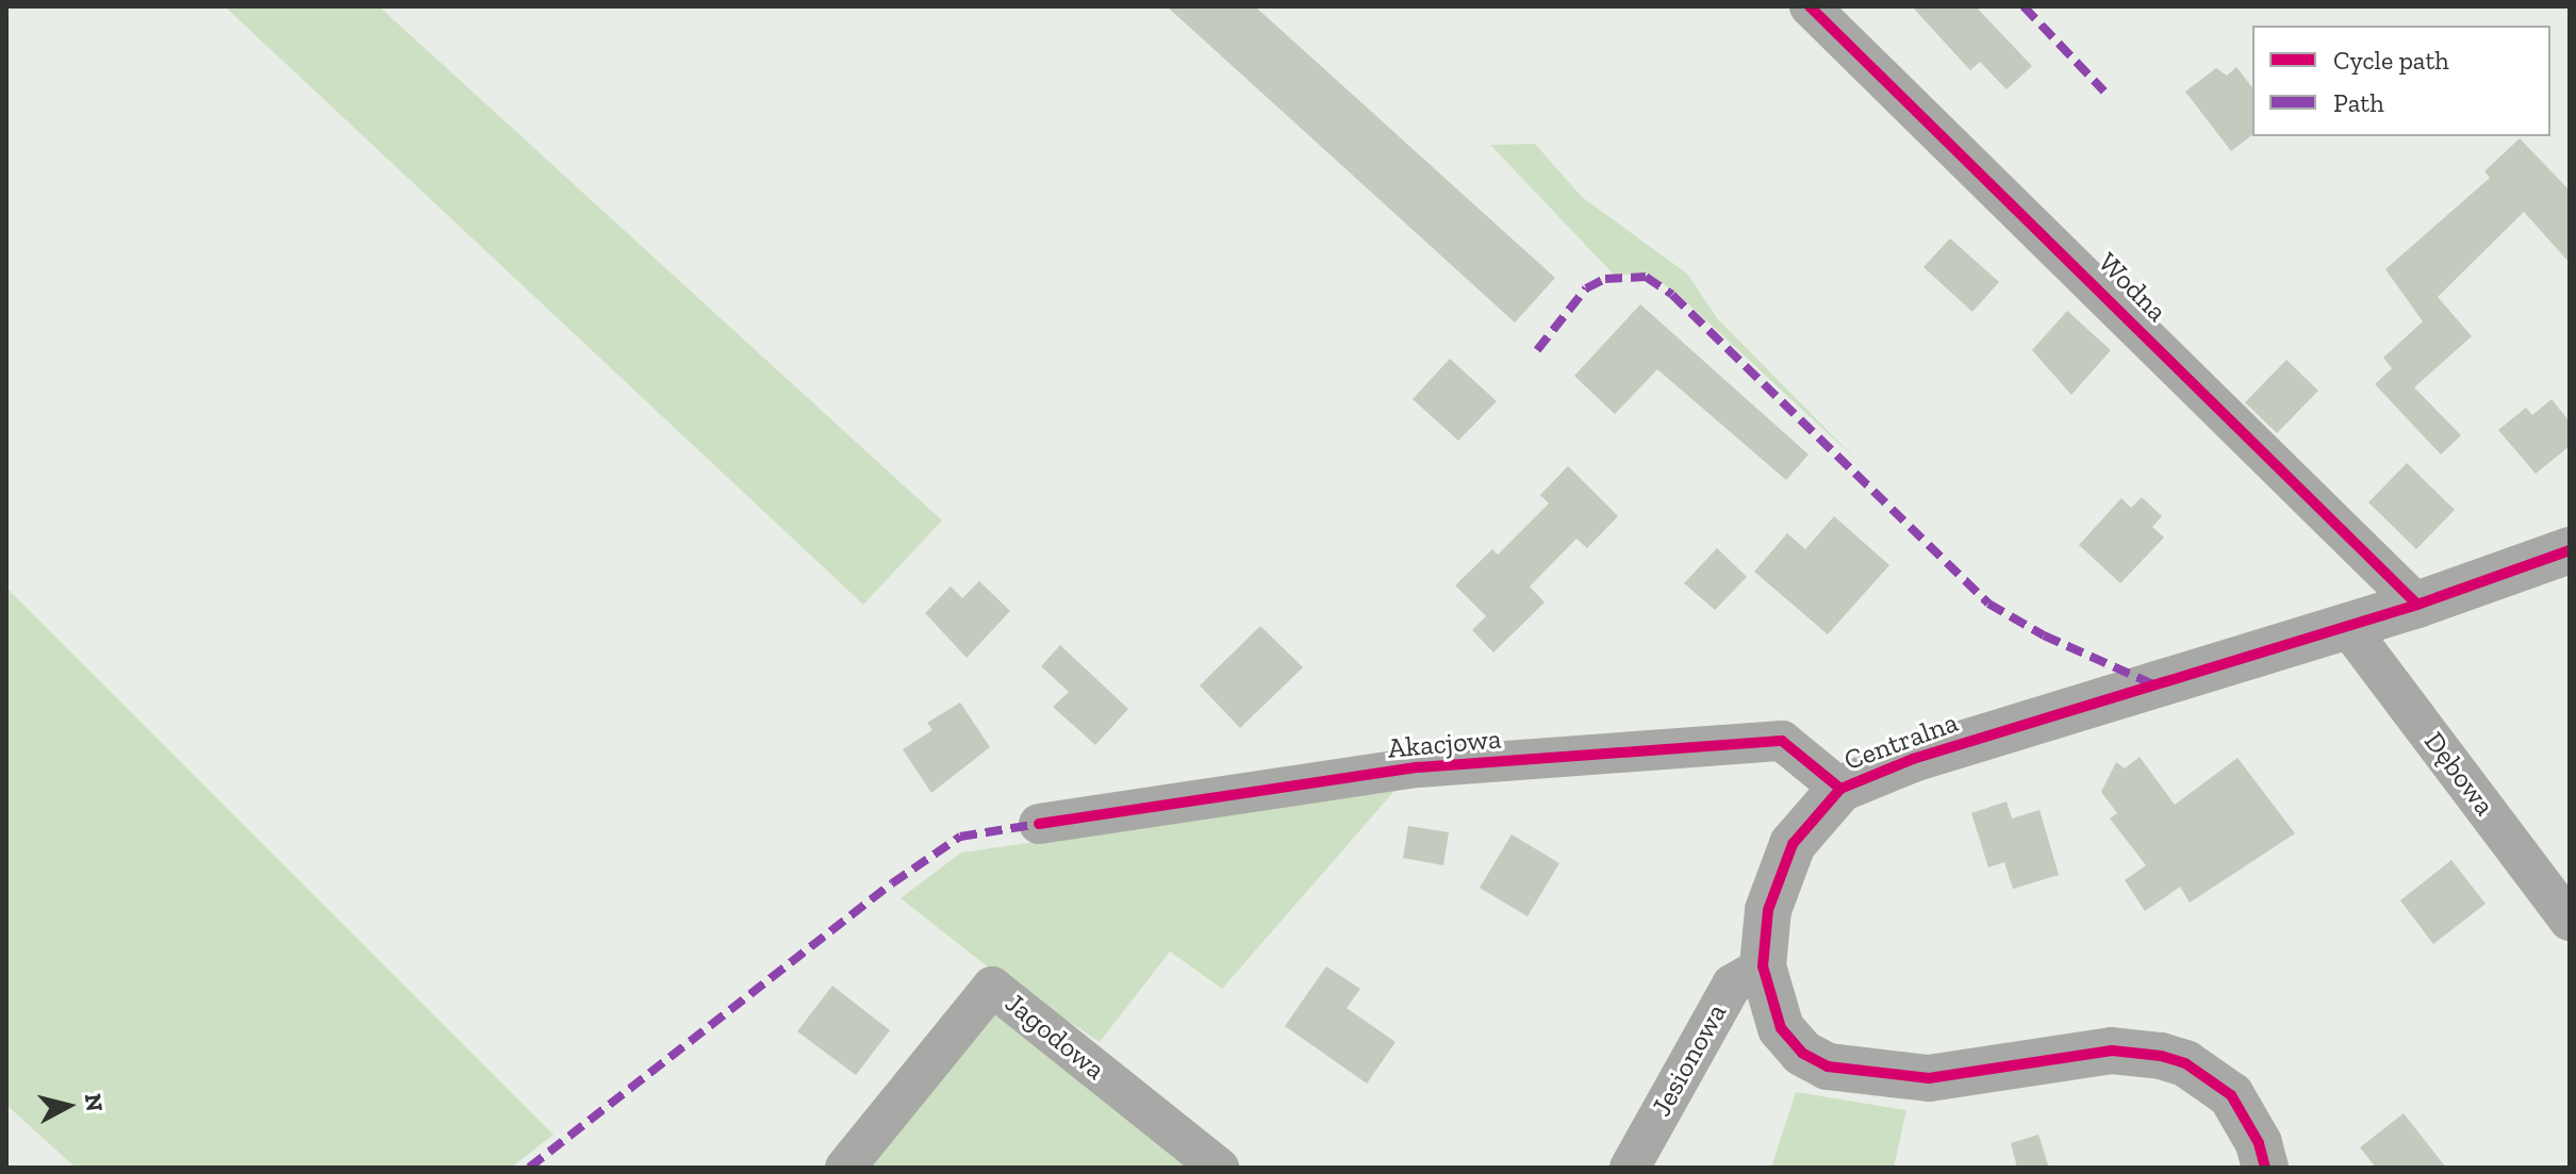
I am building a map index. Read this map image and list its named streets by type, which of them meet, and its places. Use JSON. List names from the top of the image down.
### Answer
{
  "streets": {
    "street": [
      "Wodna",
      "Centralna",
      "Akacjowa",
      "Dębowa",
      "Jagodowa",
      "Jesionowa"
    ]
  },
  "crossings": [
    ["Wodna", "Centralna"],
    ["Centralna", "Akacjowa"],
    ["Centralna", "Dębowa"],
    ["Centralna", "Jesionowa"]
  ],
  "legend": ["Cycle path", "Path"],
  "north": "right"
}
